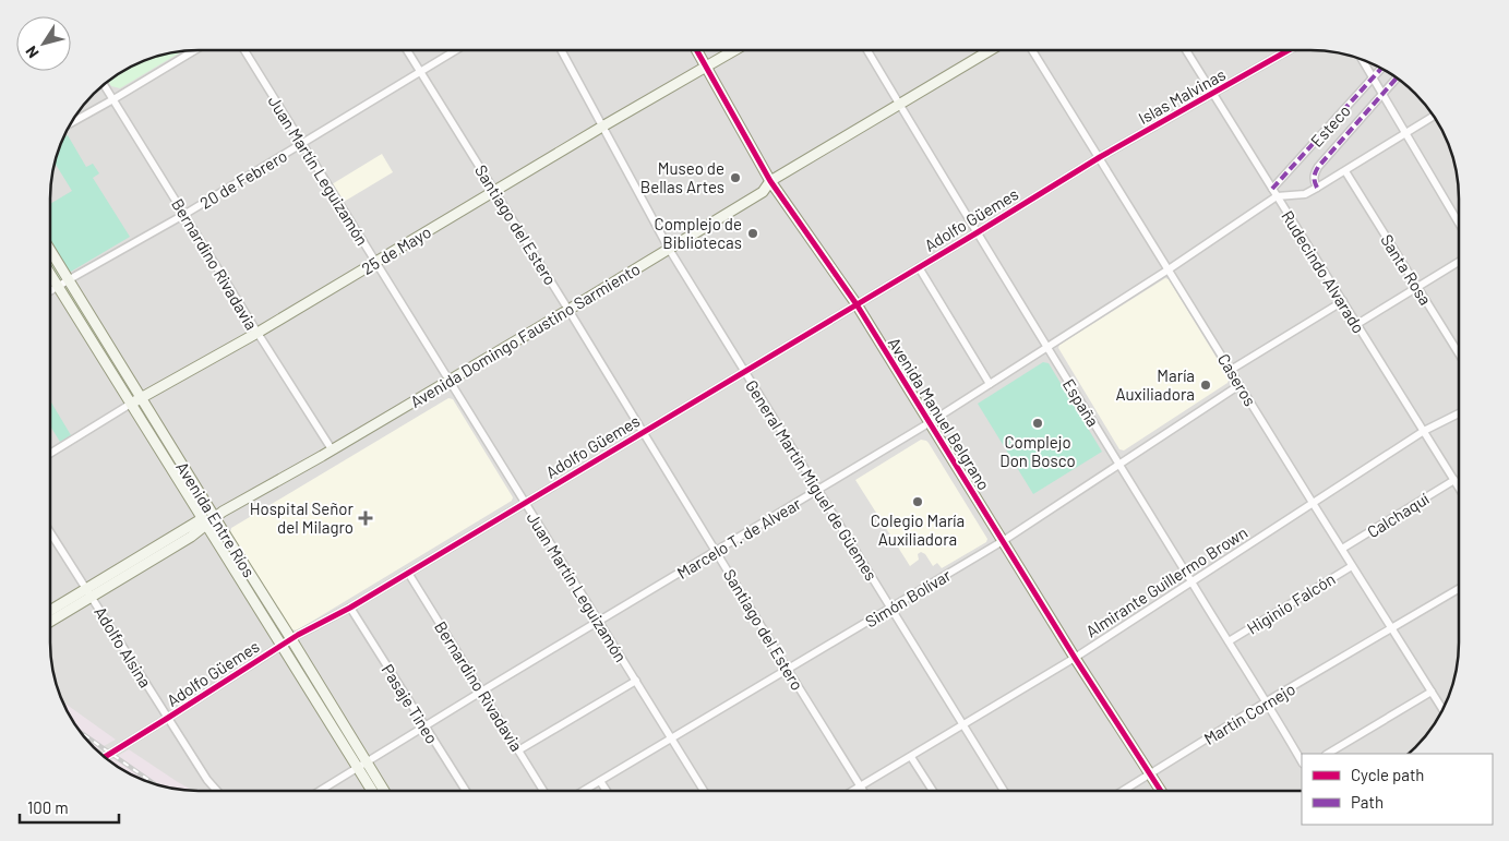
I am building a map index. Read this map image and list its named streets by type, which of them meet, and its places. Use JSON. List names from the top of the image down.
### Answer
{
  "streets": {
    "main road": [
      "25 de Mayo",
      "Avenida Domingo Faustino Sarmiento",
      "Avenida Manuel Belgrano",
      "Avenida Entre Ríos"
    ],
    "street": [
      "Islas Malvinas",
      "Esteco",
      "Juan Martín Leguizamón",
      "20 de Febrero",
      "Adolfo Güemes",
      "Santiago del Estero",
      "Bernardino Rivadavia",
      "Santa Rosa",
      "Rudecindo Alvarado",
      "Caseros",
      "España",
      "General Martín Miguel de Güemes",
      "Calchaquí",
      "Marcelo T. de Alvear",
      "Almirante Guillermo Brown",
      "Simón Bolívar",
      "Higinio Falcón",
      "Adolfo Alsina",
      "Pasaje Tineo",
      "Martín Cornejo"
    ]
  },
  "crossings": [
    ["Islas Malvinas", "Adolfo Güemes"],
    ["Islas Malvinas", "Rudecindo Alvarado"],
    ["Islas Malvinas", "Caseros"],
    ["Esteco", "Rudecindo Alvarado"],
    ["Juan Martín Leguizamón", "20 de Febrero"],
    ["Juan Martín Leguizamón", "Adolfo Güemes"],
    ["Juan Martín Leguizamón", "25 de Mayo"],
    ["Juan Martín Leguizamón", "Avenida Domingo Faustino Sarmiento"],
    ["Juan Martín Leguizamón", "Marcelo T. de Alvear"],
    ["Juan Martín Leguizamón", "Simón Bolívar"],
    ["20 de Febrero", "Santiago del Estero"],
    ["20 de Febrero", "Bernardino Rivadavia"],
    ["20 de Febrero", "Avenida Entre Ríos"],
    ["Adolfo Güemes", "Santiago del Estero"],
    ["Adolfo Güemes", "Bernardino Rivadavia"],
    ["Adolfo Güemes", "Caseros"],
    ["Adolfo Güemes", "España"],
    ["Adolfo Güemes", "Avenida Manuel Belgrano"],
    ["Adolfo Güemes", "General Martín Miguel de Güemes"],
    ["Adolfo Güemes", "Avenida Entre Ríos"],
    ["Adolfo Güemes", "Adolfo Alsina"],
    ["Adolfo Güemes", "Pasaje Tineo"],
    ["Santiago del Estero", "25 de Mayo"],
    ["Santiago del Estero", "Avenida Domingo Faustino Sarmiento"],
    ["Santiago del Estero", "Marcelo T. de Alvear"],
    ["Santiago del Estero", "Almirante Guillermo Brown"],
    ["Santiago del Estero", "Simón Bolívar"],
    ["25 de Mayo", "Bernardino Rivadavia"],
    ["25 de Mayo", "Avenida Manuel Belgrano"],
    ["25 de Mayo", "General Martín Miguel de Güemes"],
    ["25 de Mayo", "Avenida Entre Ríos"],
    ["Bernardino Rivadavia", "Avenida Domingo Faustino Sarmiento"],
    ["Bernardino Rivadavia", "Marcelo T. de Alvear"],
    ["Rudecindo Alvarado", "Calchaquí"],
    ["Rudecindo Alvarado", "Marcelo T. de Alvear"],
    ["Rudecindo Alvarado", "Almirante Guillermo Brown"],
    ["Avenida Domingo Faustino Sarmiento", "España"],
    ["Avenida Domingo Faustino Sarmiento", "Avenida Manuel Belgrano"],
    ["Avenida Domingo Faustino Sarmiento", "General Martín Miguel de Güemes"],
    ["Avenida Domingo Faustino Sarmiento", "Avenida Entre Ríos"],
    ["Avenida Domingo Faustino Sarmiento", "Adolfo Alsina"],
    ["Caseros", "Calchaquí"],
    ["Caseros", "Marcelo T. de Alvear"],
    ["Caseros", "Almirante Guillermo Brown"],
    ["Caseros", "Simón Bolívar"],
    ["Caseros", "Higinio Falcón"],
    ["Caseros", "Martín Cornejo"],
    ["España", "Marcelo T. de Alvear"],
    ["España", "Almirante Guillermo Brown"],
    ["España", "Simón Bolívar"],
    ["España", "Higinio Falcón"],
    ["España", "Martín Cornejo"],
    ["Avenida Manuel Belgrano", "Marcelo T. de Alvear"],
    ["Avenida Manuel Belgrano", "Almirante Guillermo Brown"],
    ["Avenida Manuel Belgrano", "Simón Bolívar"],
    ["Avenida Manuel Belgrano", "Martín Cornejo"],
    ["General Martín Miguel de Güemes", "Marcelo T. de Alvear"],
    ["General Martín Miguel de Güemes", "Almirante Guillermo Brown"],
    ["General Martín Miguel de Güemes", "Simón Bolívar"],
    ["Avenida Entre Ríos", "Marcelo T. de Alvear"],
    ["Marcelo T. de Alvear", "Pasaje Tineo"]
  ],
  "places": {
    "other": [
      "Museo de Bellas Artes",
      "Complejo de Bibliotecas",
      "María Auxiliadora",
      "Complejo Don Bosco",
      "Colegio María Auxiliadora"
    ],
    "health": ["Hospital Señor del Milagro"]
  },
  "legend": ["Cycle path", "Path"],
  "scale_bar": "100 m",
  "north": "bottom left"
}
